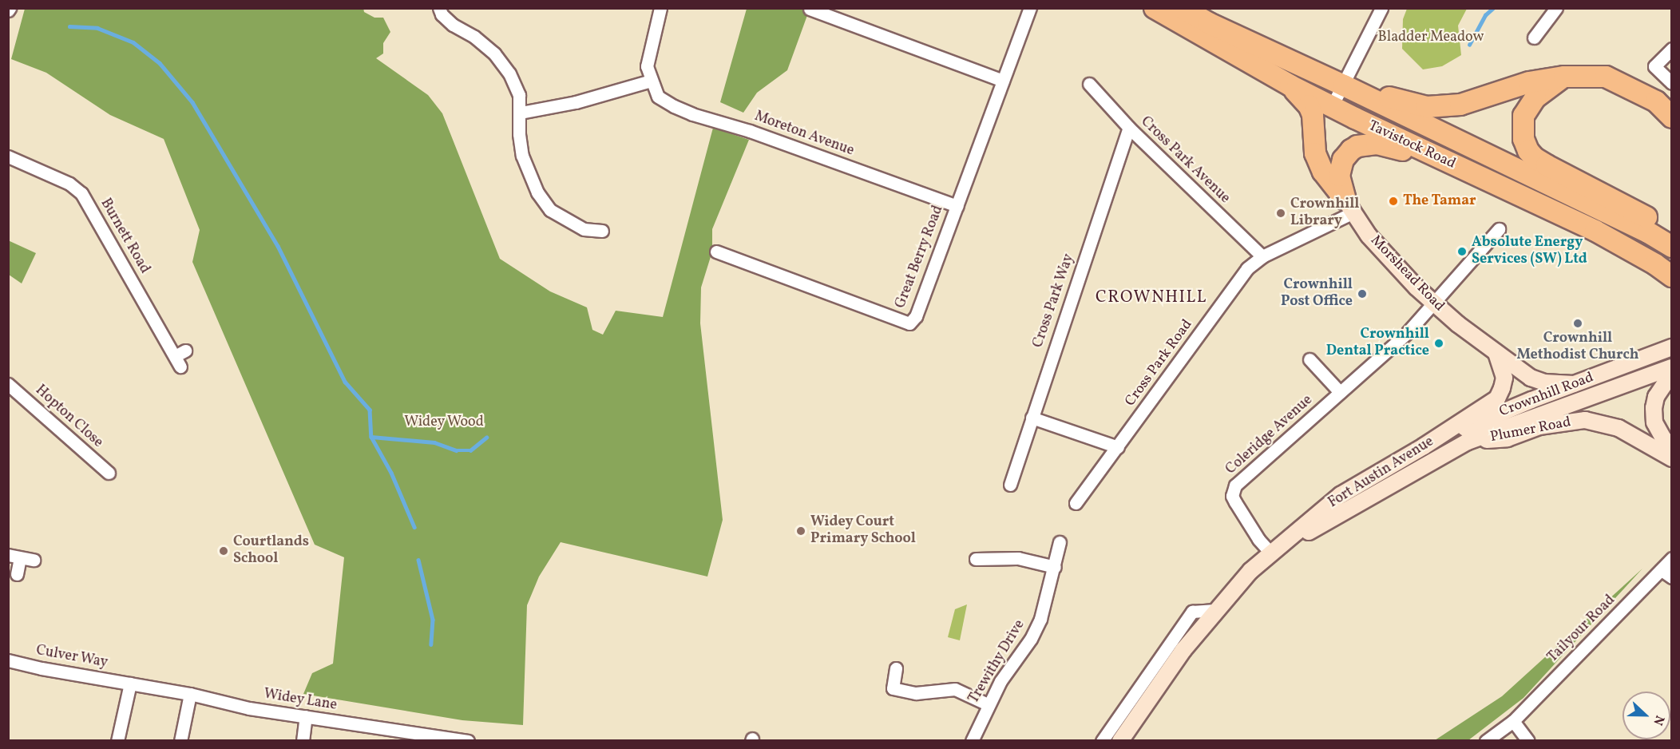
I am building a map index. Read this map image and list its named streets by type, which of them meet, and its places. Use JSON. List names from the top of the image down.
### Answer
{
  "streets": {
    "highway": ["Tavistock Road"],
    "main road": [
      "Morshead Road",
      "Crownhill Road",
      "Plumer Road",
      "Fort Austin Avenue"
    ],
    "street": [
      "Moreton Avenue",
      "Cross Park Avenue",
      "Burnett Road",
      "Great Berry Road",
      "Cross Park Way",
      "Cross Park Road",
      "Hopton Close",
      "Coleridge Avenue",
      "Tailyour Road",
      "Culver Way",
      "Trewithy Drive",
      "Widey Lane"
    ]
  },
  "crossings": [
    ["Moreton Avenue", "Great Berry Road"],
    ["Cross Park Avenue", "Cross Park Way"],
    ["Cross Park Avenue", "Cross Park Road"],
    ["Morshead Road", "Cross Park Road"],
    ["Morshead Road", "Crownhill Road"],
    ["Morshead Road", "Coleridge Avenue"],
    ["Morshead Road", "Fort Austin Avenue"],
    ["Crownhill Road", "Plumer Road"],
    ["Crownhill Road", "Fort Austin Avenue"],
    ["Plumer Road", "Fort Austin Avenue"],
    ["Coleridge Avenue", "Fort Austin Avenue"],
    ["Culver Way", "Widey Lane"]
  ],
  "districts": ["CROWNHILL"],
  "parks": ["Bladder Meadow", "Widey Wood"],
  "places": [
    "The Tamar",
    "Crownhill Library",
    "Absolute Energy Services (SW) Ltd",
    "Crownhill Post Office",
    "Crownhill Methodist Church",
    "Crownhill Dental Practice",
    "Widey Court Primary School",
    "Courtlands School"
  ],
  "north": "right"
}
